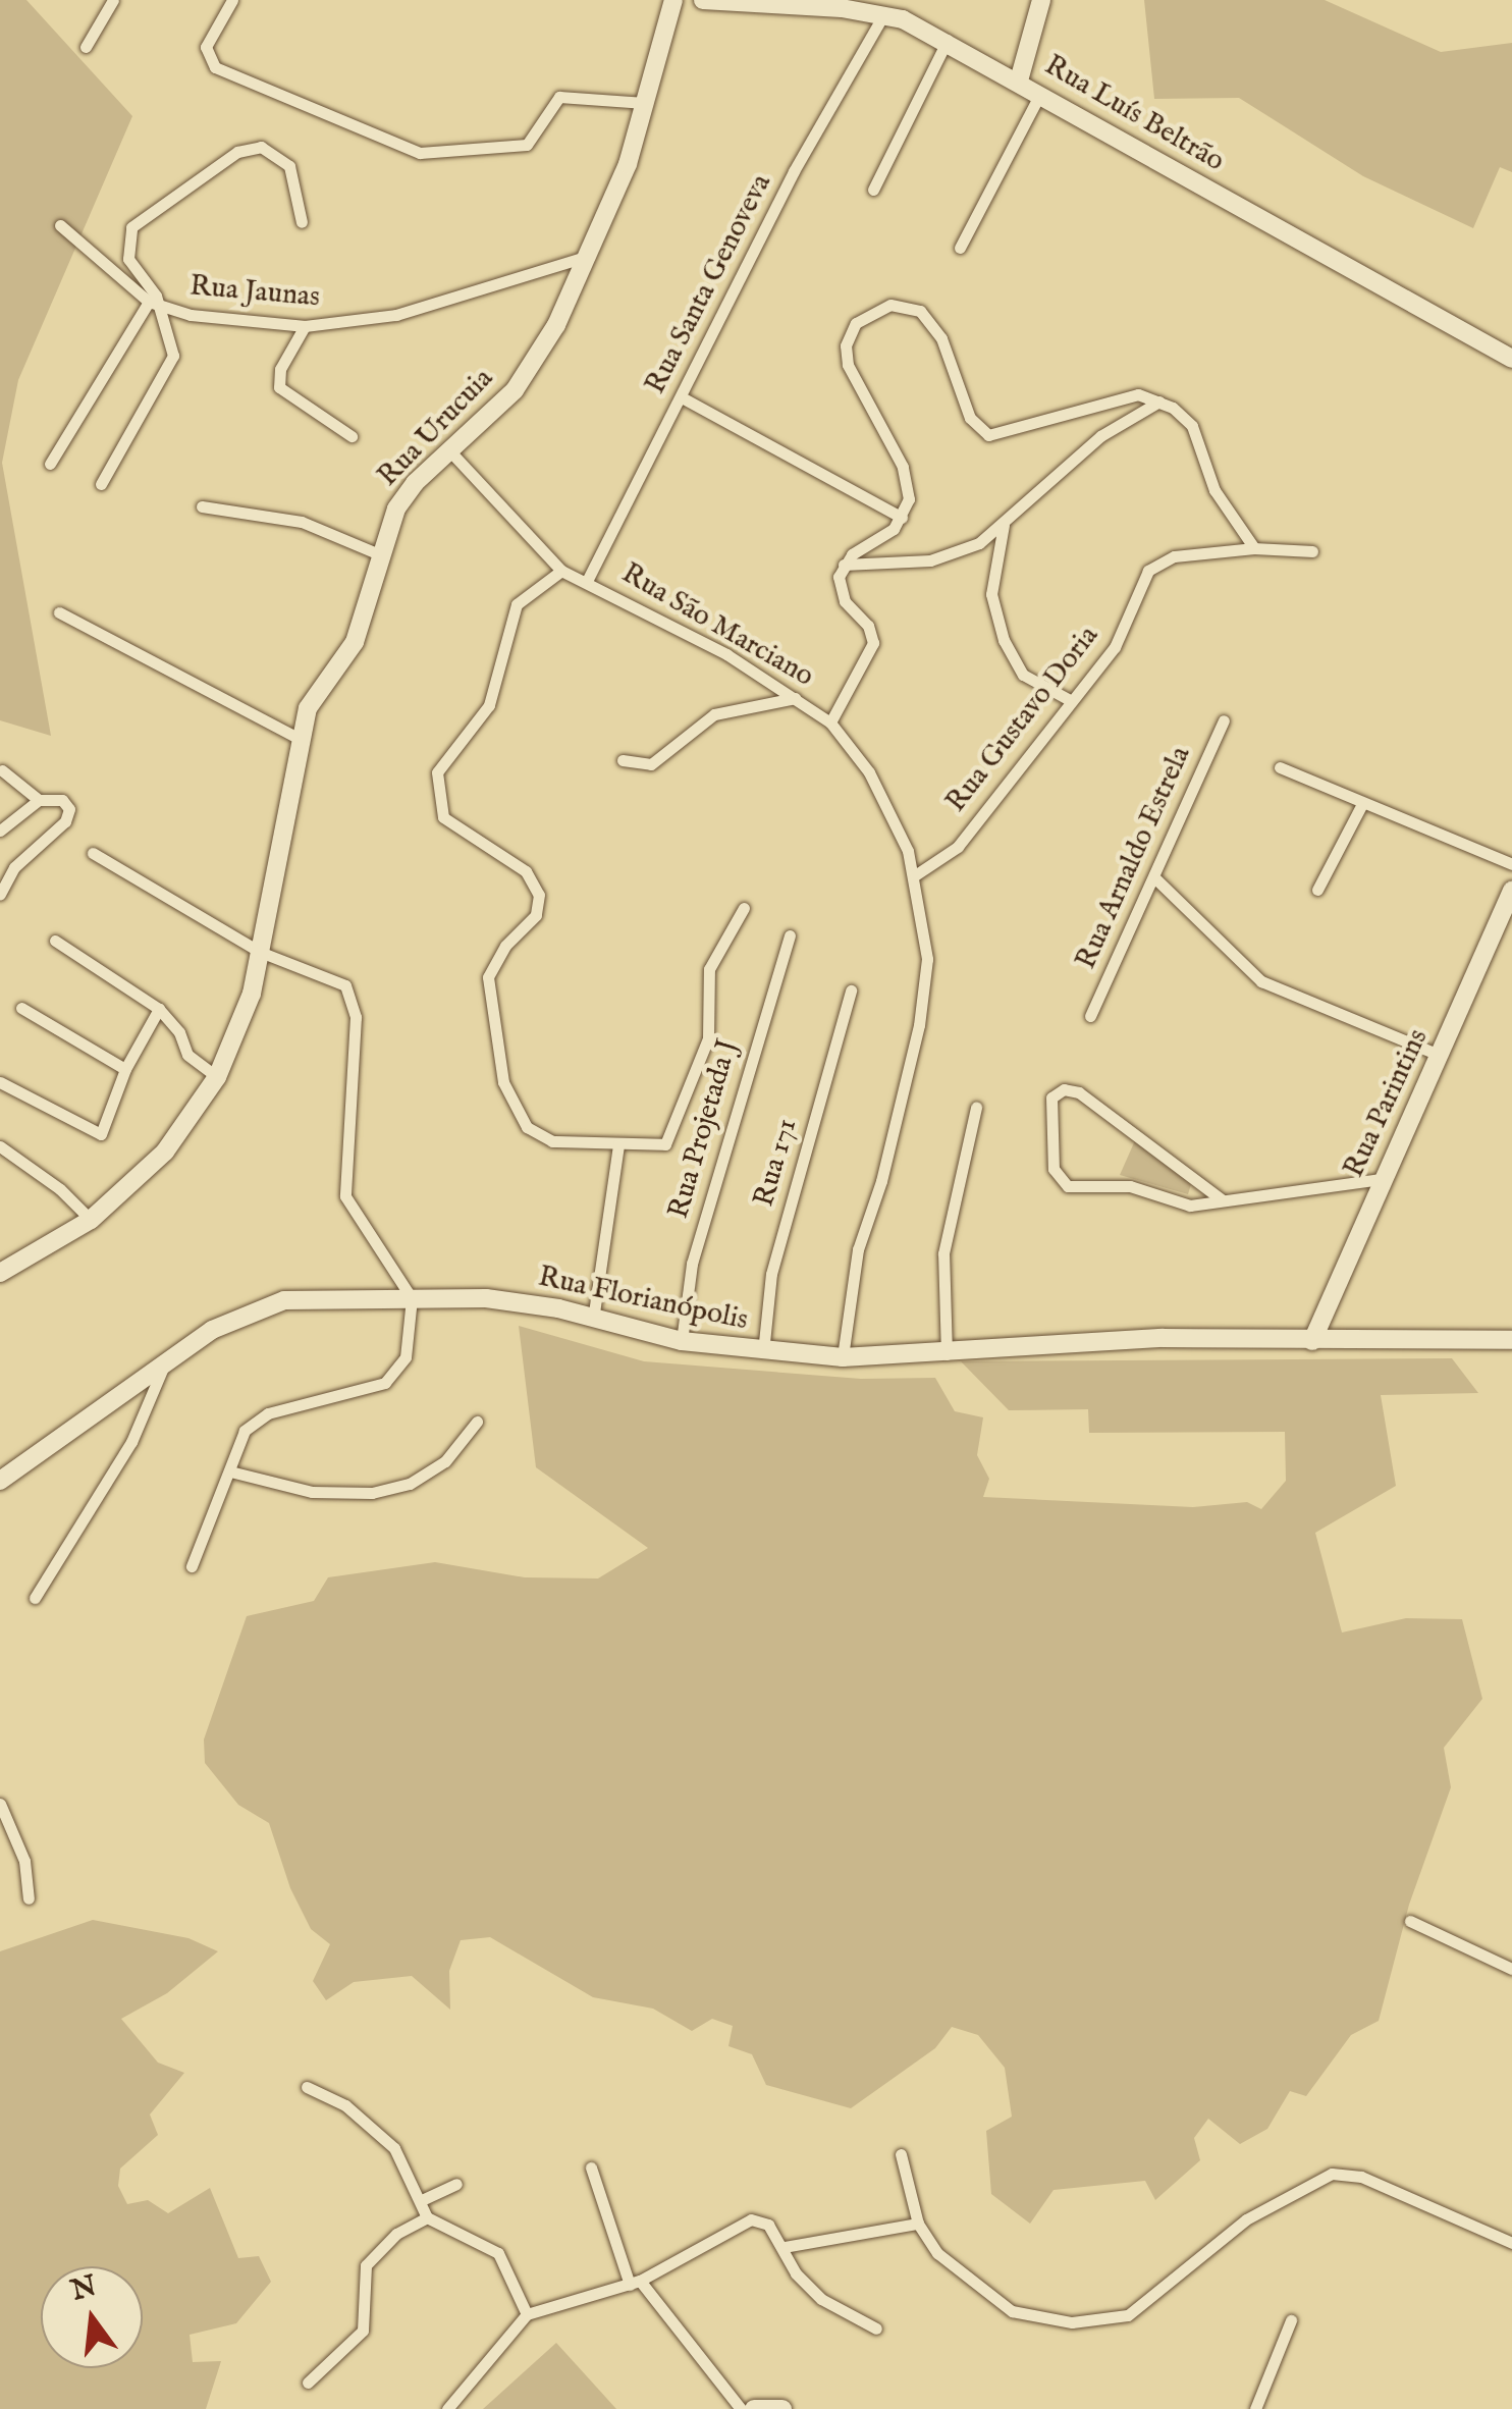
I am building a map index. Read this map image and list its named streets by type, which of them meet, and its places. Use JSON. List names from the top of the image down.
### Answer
{
  "streets": {
    "street": [
      "Rua Luís Beltrão",
      "Rua Santa Genoveva",
      "Rua Jaunas",
      "Rua Urucuia",
      "Rua São Marciano",
      "Rua Gustavo Doria",
      "Rua Arnaldo Estrela",
      "Rua Parintins",
      "Rua Projetada J",
      "Rua 171",
      "Rua Florianópolis"
    ]
  },
  "crossings": [
    ["Rua Luís Beltrão", "Rua Santa Genoveva"],
    ["Rua Santa Genoveva", "Rua São Marciano"],
    ["Rua Jaunas", "Rua Urucuia"],
    ["Rua Urucuia", "Rua São Marciano"],
    ["Rua São Marciano", "Rua Gustavo Doria"],
    ["Rua São Marciano", "Rua Florianópolis"],
    ["Rua Parintins", "Rua Florianópolis"],
    ["Rua Projetada J", "Rua Florianópolis"],
    ["Rua 171", "Rua Florianópolis"]
  ],
  "north": "top"
}
